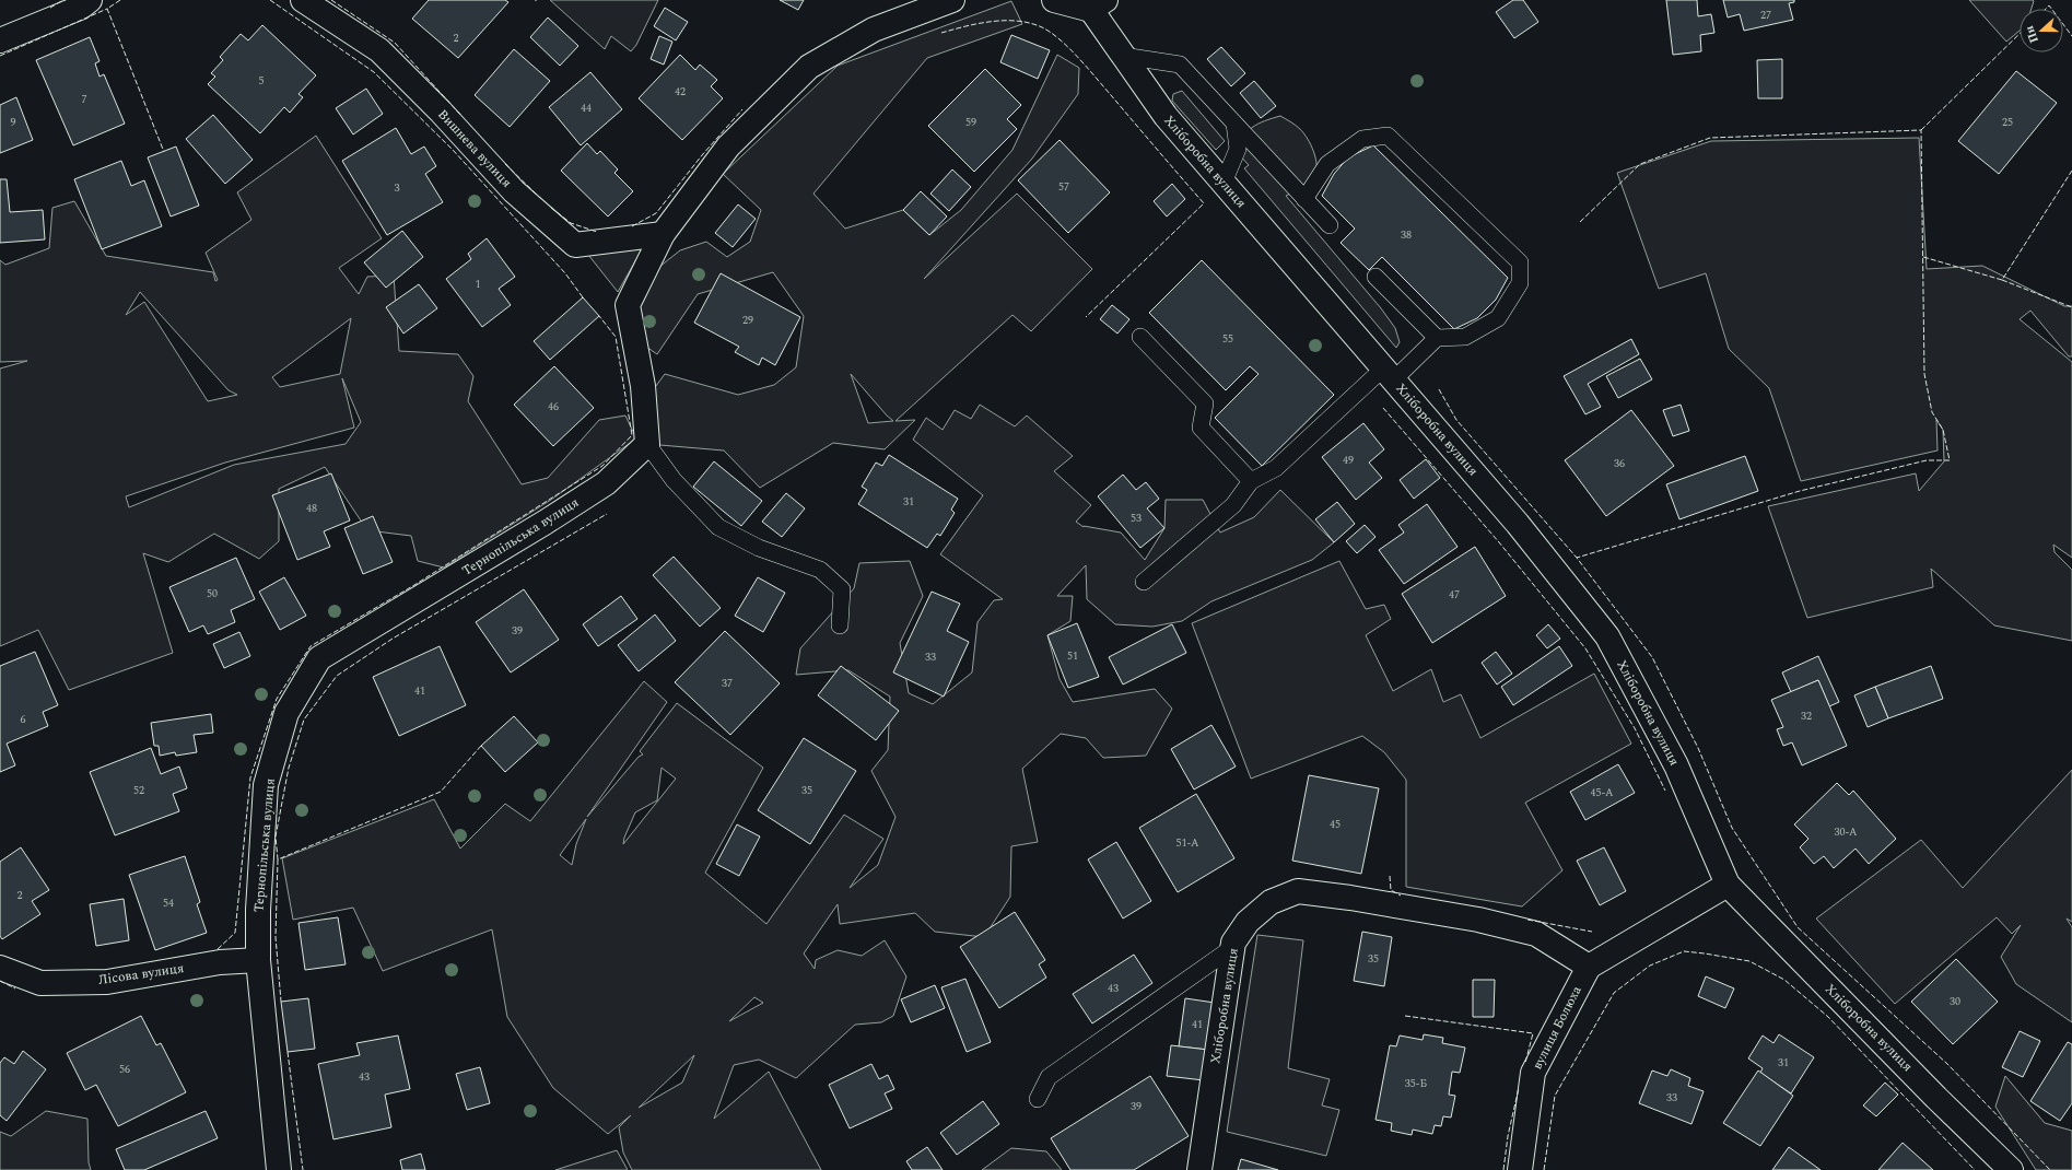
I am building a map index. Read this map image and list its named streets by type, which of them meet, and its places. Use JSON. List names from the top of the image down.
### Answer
{
  "streets": {
    "street": [
      "Вишнева вулиця",
      "Хліборобна вулиця",
      "Тернопільська вулиця",
      "Лісова вулиця",
      "вулиця Болюха"
    ]
  },
  "crossings": [
    ["Хліборобна вулиця", "вулиця Болюха"],
    ["Тернопільська вулиця", "Лісова вулиця"]
  ],
  "house_numbers": [
    "27",
    "2",
    "5",
    "42",
    "7",
    "44",
    "9",
    "59",
    "25",
    "57",
    "3",
    "38",
    "1",
    "29",
    "55",
    "46",
    "49",
    "36",
    "31",
    "48",
    "53",
    "50",
    "47",
    "39",
    "51",
    "33",
    "37",
    "41",
    "32",
    "6",
    "52",
    "35",
    "45-А",
    "45",
    "30-А",
    "51-А",
    "2",
    "54",
    "35",
    "43",
    "30",
    "41",
    "31",
    "56",
    "43",
    "35-Б",
    "33",
    "39"
  ],
  "north": "left"
}
